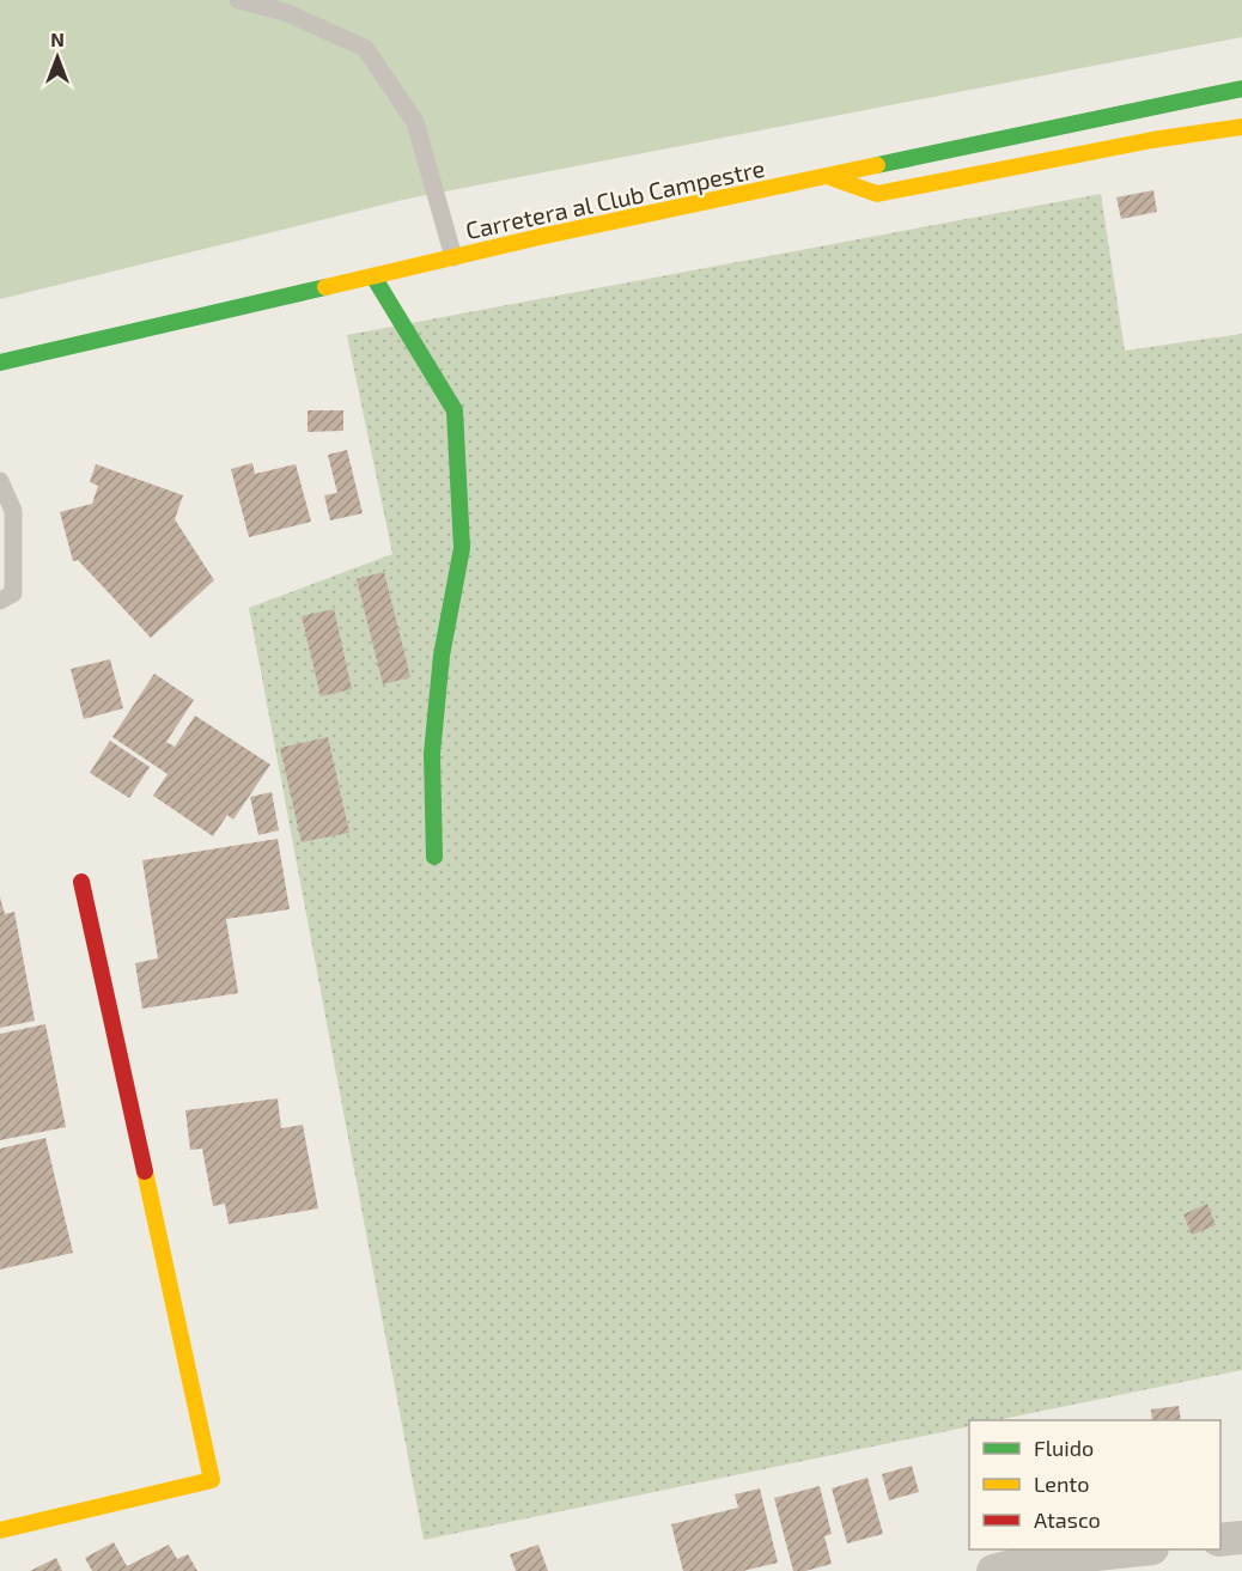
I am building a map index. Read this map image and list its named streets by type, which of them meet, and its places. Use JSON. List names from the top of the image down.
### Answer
{
  "streets": {
    "street": ["Carretera al Club Campestre"]
  },
  "legend": ["Fluido", "Lento", "Atasco"],
  "north": "top"
}
